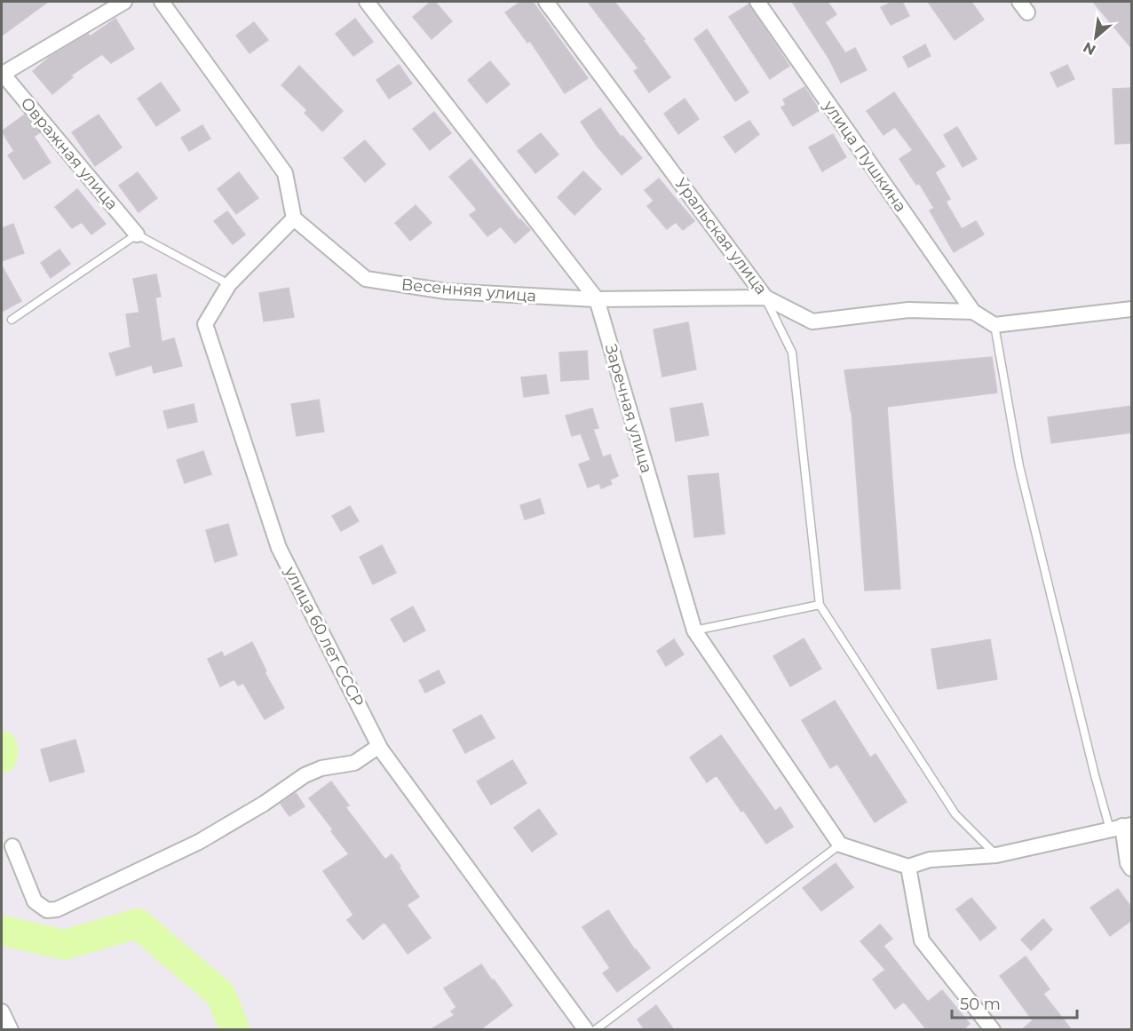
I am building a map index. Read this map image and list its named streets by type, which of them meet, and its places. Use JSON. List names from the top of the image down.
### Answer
{
  "streets": {
    "street": [
      "Овражная улица",
      "улица Пушкина",
      "Уральская улица",
      "Весенняя улица",
      "Заречная улица",
      "улица 60 лет СССР"
    ]
  },
  "crossings": [
    ["улица Пушкина", "Уральская улица"],
    ["Уральская улица", "Весенняя улица"],
    ["Весенняя улица", "Заречная улица"],
    ["Весенняя улица", "улица 60 лет СССР"]
  ],
  "scale_bar": "50 m",
  "north": "bottom left"
}
